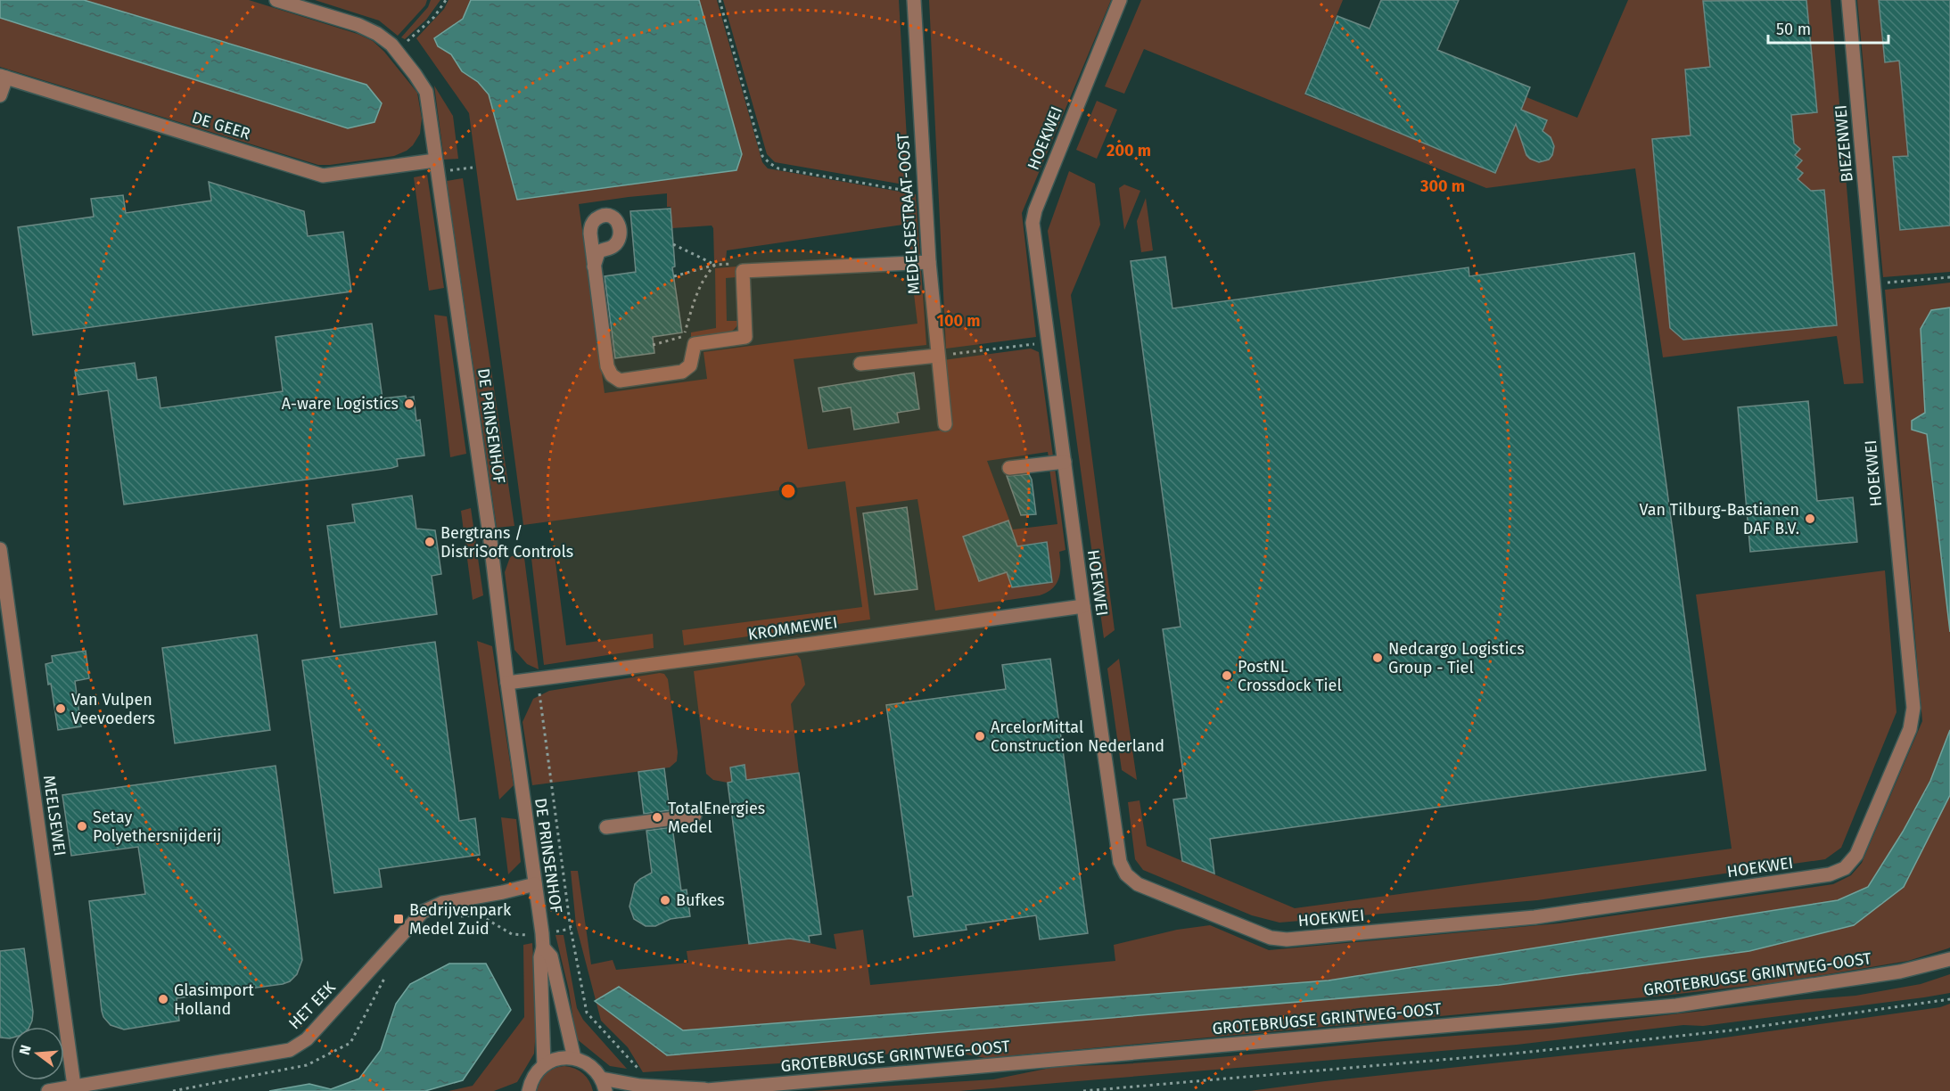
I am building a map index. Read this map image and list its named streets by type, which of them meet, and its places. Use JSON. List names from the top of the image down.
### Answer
{
  "streets": {
    "street": [
      "DE GEER",
      "HOEKWEI",
      "BIEZENWEI",
      "MEDELSESTRAAT-OOST",
      "DE PRINSENHOF",
      "KROMMEWEI",
      "MEELSEWEI",
      "GROTEBRUGSE GRINTWEG-OOST",
      "HET EEK"
    ]
  },
  "crossings": [
    ["DE GEER", "DE PRINSENHOF"],
    ["HOEKWEI", "BIEZENWEI"],
    ["HOEKWEI", "KROMMEWEI"],
    ["DE PRINSENHOF", "KROMMEWEI"],
    ["DE PRINSENHOF", "GROTEBRUGSE GRINTWEG-OOST"],
    ["DE PRINSENHOF", "HET EEK"],
    ["MEELSEWEI", "HET EEK"]
  ],
  "places": {
    "other": [
      "A-ware Logistics",
      "Van Tilburg-Bastianen DAF B.V.",
      "Bergtrans / DistriSoft Controls",
      "Nedcargo Logistics Group - Tiel",
      "PostNL Crossdock Tiel",
      "Van Vulpen Veevoeders",
      "ArcelorMittal Construction Nederland",
      "TotalEnergies Medel",
      "Setay Polyethersnijderij",
      "Bufkes",
      "Glasimport Holland"
    ],
    "transit": ["Bedrijvenpark Medel Zuid"]
  },
  "scale_bar": "50 m",
  "north": "left",
  "rings": ["200 m", "300 m", "100 m"]
}
